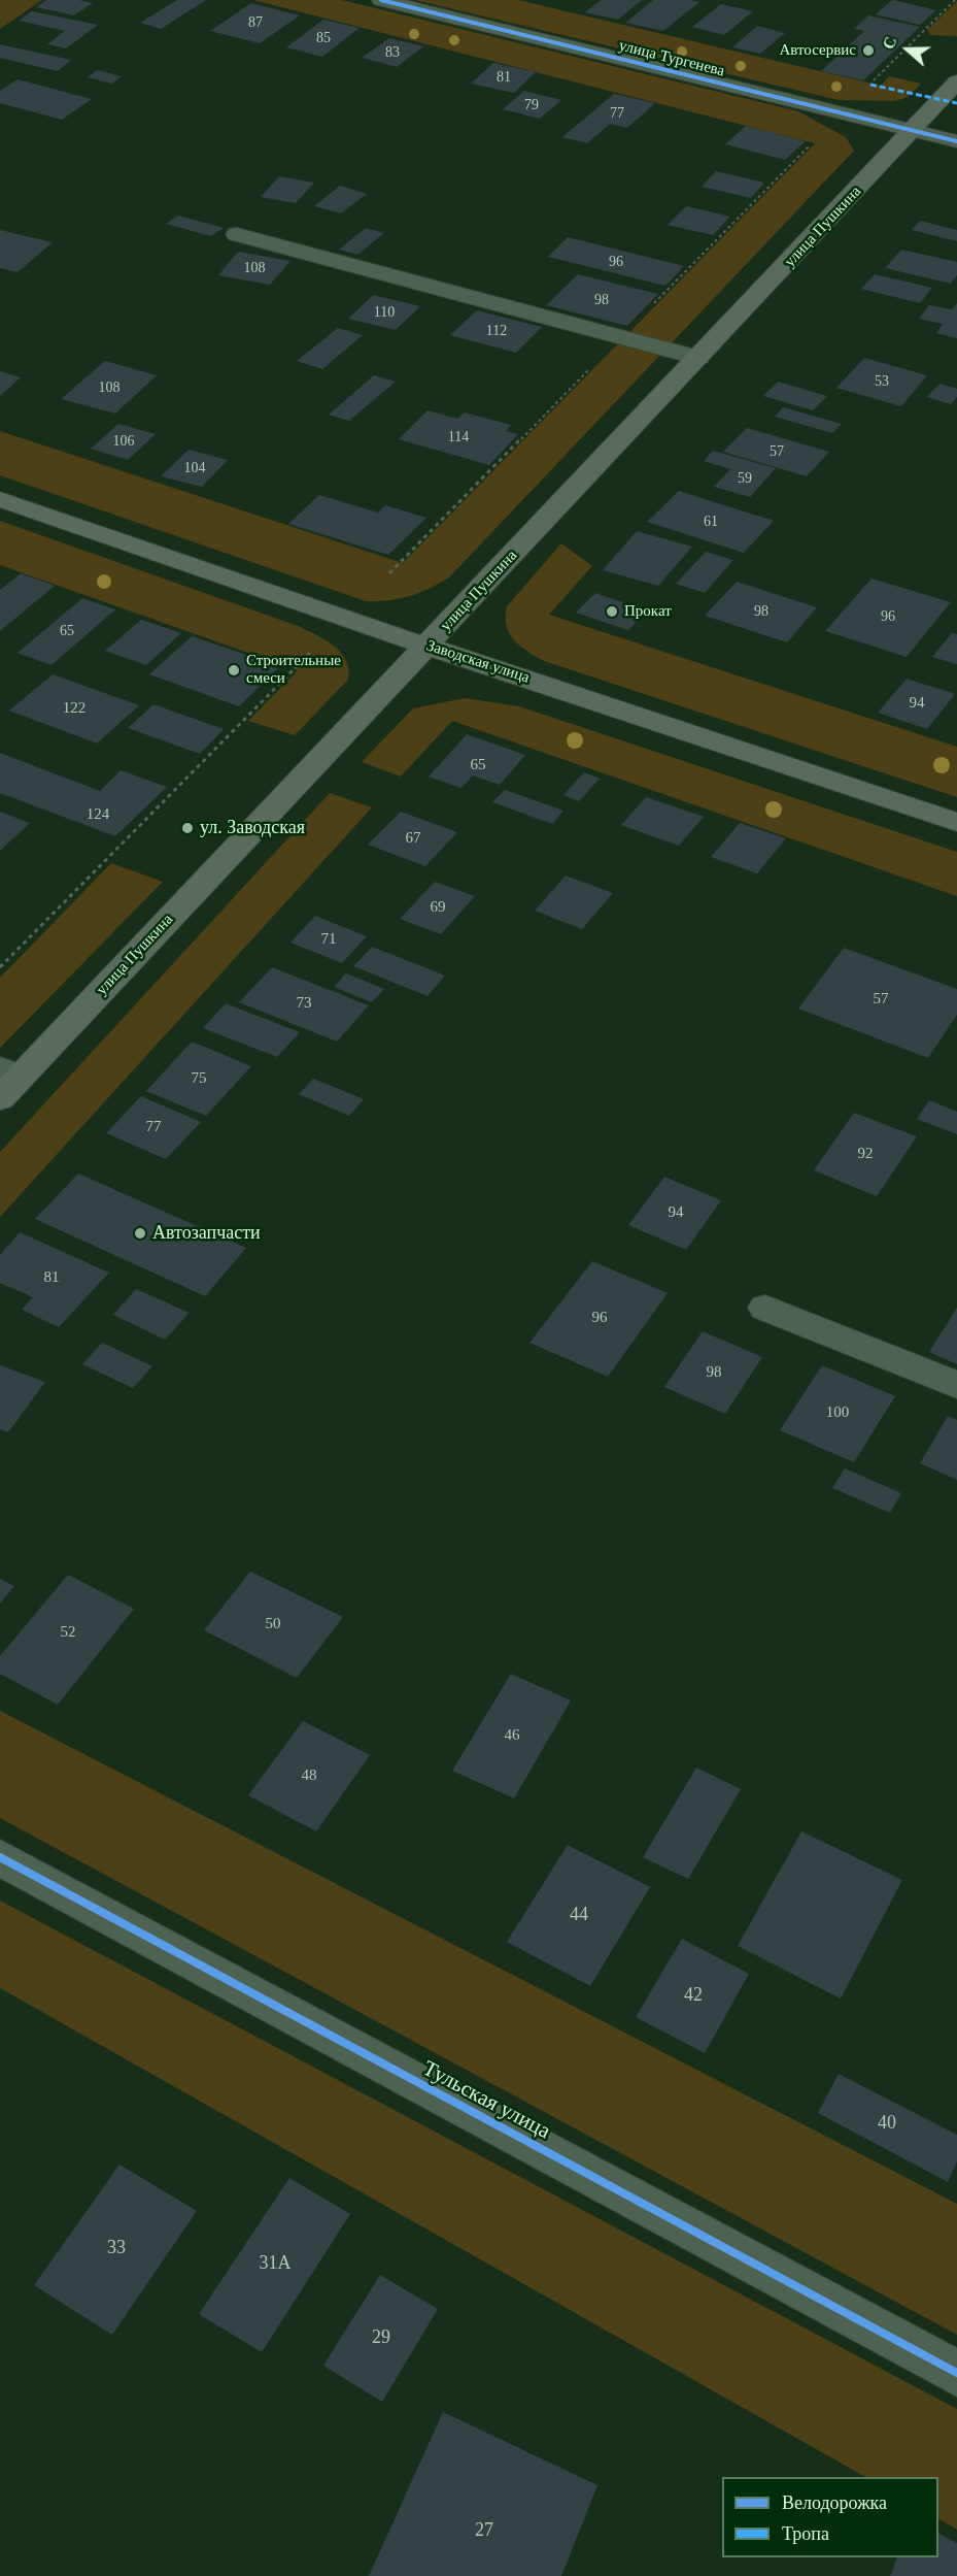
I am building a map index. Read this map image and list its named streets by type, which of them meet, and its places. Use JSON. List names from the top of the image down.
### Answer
{
  "streets": {
    "main road": ["улица Пушкина", "Заводская улица"],
    "street": ["улица Тургенева", "Тульская улица"]
  },
  "crossings": [
    ["улица Тургенева", "улица Пушкина"],
    ["улица Пушкина", "Заводская улица"]
  ],
  "places": [
    "Автосервис",
    "Прокат",
    "Строительные смеси",
    "ул. Заводская",
    "Автозапчасти"
  ],
  "house_numbers": [
    "87",
    "85",
    "83",
    "81",
    "79",
    "77",
    "96",
    "108",
    "98",
    "110",
    "112",
    "53",
    "108",
    "114",
    "106",
    "57",
    "104",
    "59",
    "61",
    "98",
    "96",
    "65",
    "94",
    "122",
    "65",
    "124",
    "67",
    "69",
    "71",
    "57",
    "73",
    "75",
    "77",
    "92",
    "94",
    "81",
    "96",
    "98",
    "100",
    "50",
    "52",
    "46",
    "48",
    "44",
    "42",
    "40",
    "33",
    "31А",
    "29",
    "27"
  ],
  "legend": ["Велодорожка", "Тропа"],
  "north": "left"
}
